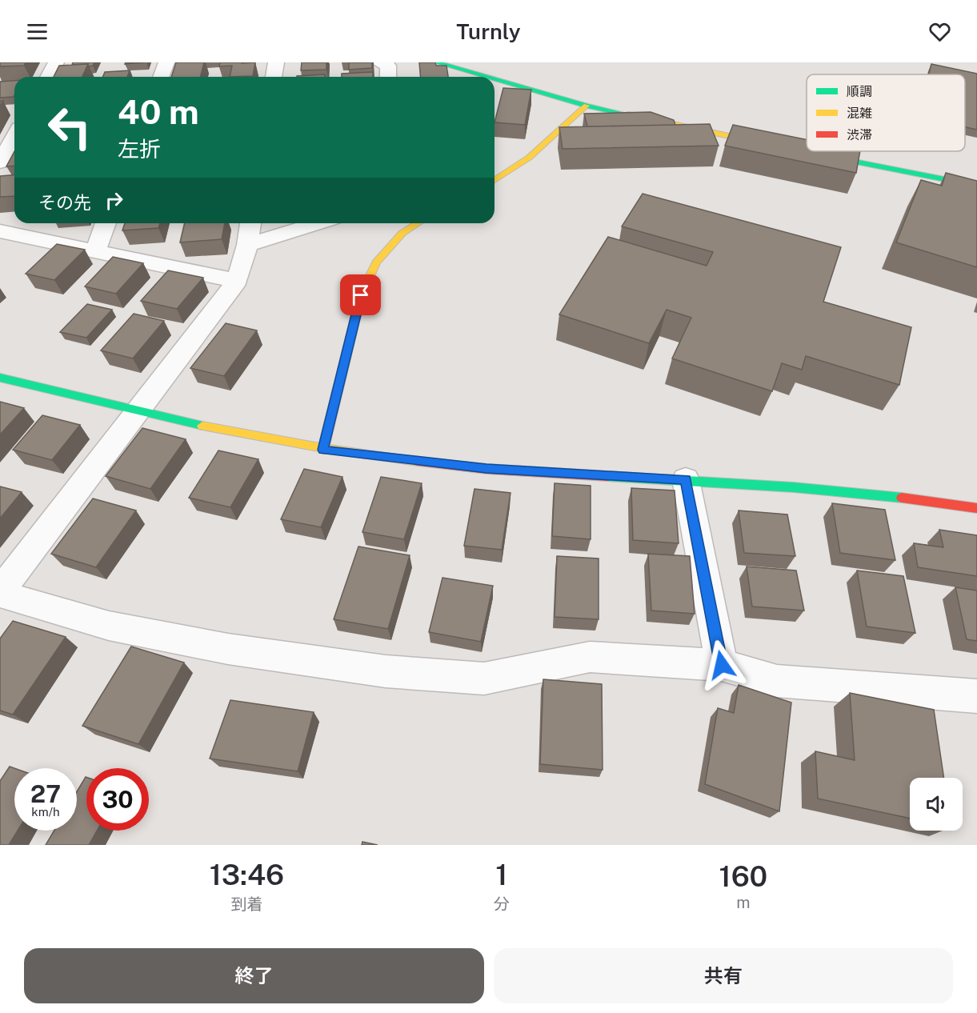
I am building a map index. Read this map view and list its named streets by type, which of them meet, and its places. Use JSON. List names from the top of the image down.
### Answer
{
  "legend": ["順調", "混雑", "渋滞"],
  "page": {
    "header": "Turnly",
    "turn": ["40 m", "左折"],
    "then": "その先",
    "speed": "27 km/h",
    "limit": "30",
    "eta": [
      "13:46",
      "到着",
      "1",
      "分",
      "160",
      "m"
    ],
    "buttons": ["終了", "共有"]
  }
}
